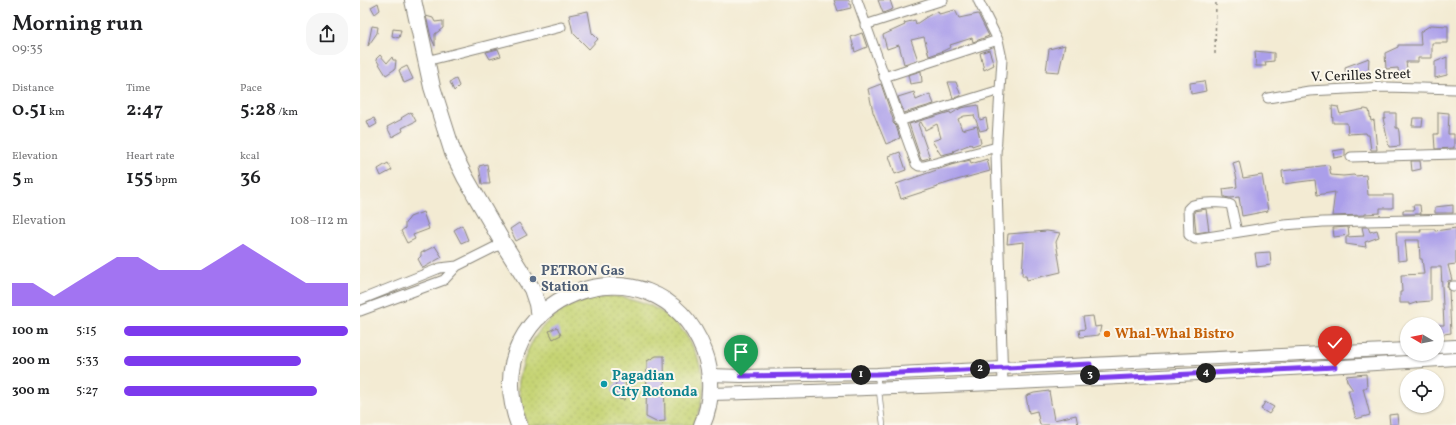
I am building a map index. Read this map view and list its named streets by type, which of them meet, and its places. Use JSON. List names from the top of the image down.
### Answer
{
  "streets": {
    "street": ["V. Cerilles Street"]
  },
  "places": ["PETRON Gas Station", "Whal-Whal Bistro", "Pagadian City Rotonda"],
  "north": "left",
  "page": {
    "heading": ["Morning run", "09:35"],
    "stats": [
      ["Distance", "0.51 km"],
      ["Time", "2:47"],
      ["Pace", "5:28 /km"],
      ["Elevation", "5 m"],
      ["Heart rate", "155 bpm"],
      ["kcal", "36"]
    ],
    "chart": ["Elevation", "108–112 m"],
    "list": [
      {
        "name": "100 m",
        "note": "5:15"
      },
      {
        "name": "200 m",
        "note": "5:33"
      },
      {
        "name": "300 m",
        "note": "5:27"
      }
    ],
    "pins": [
      "2",
      "4",
      "1",
      "3"
    ]
  }
}
